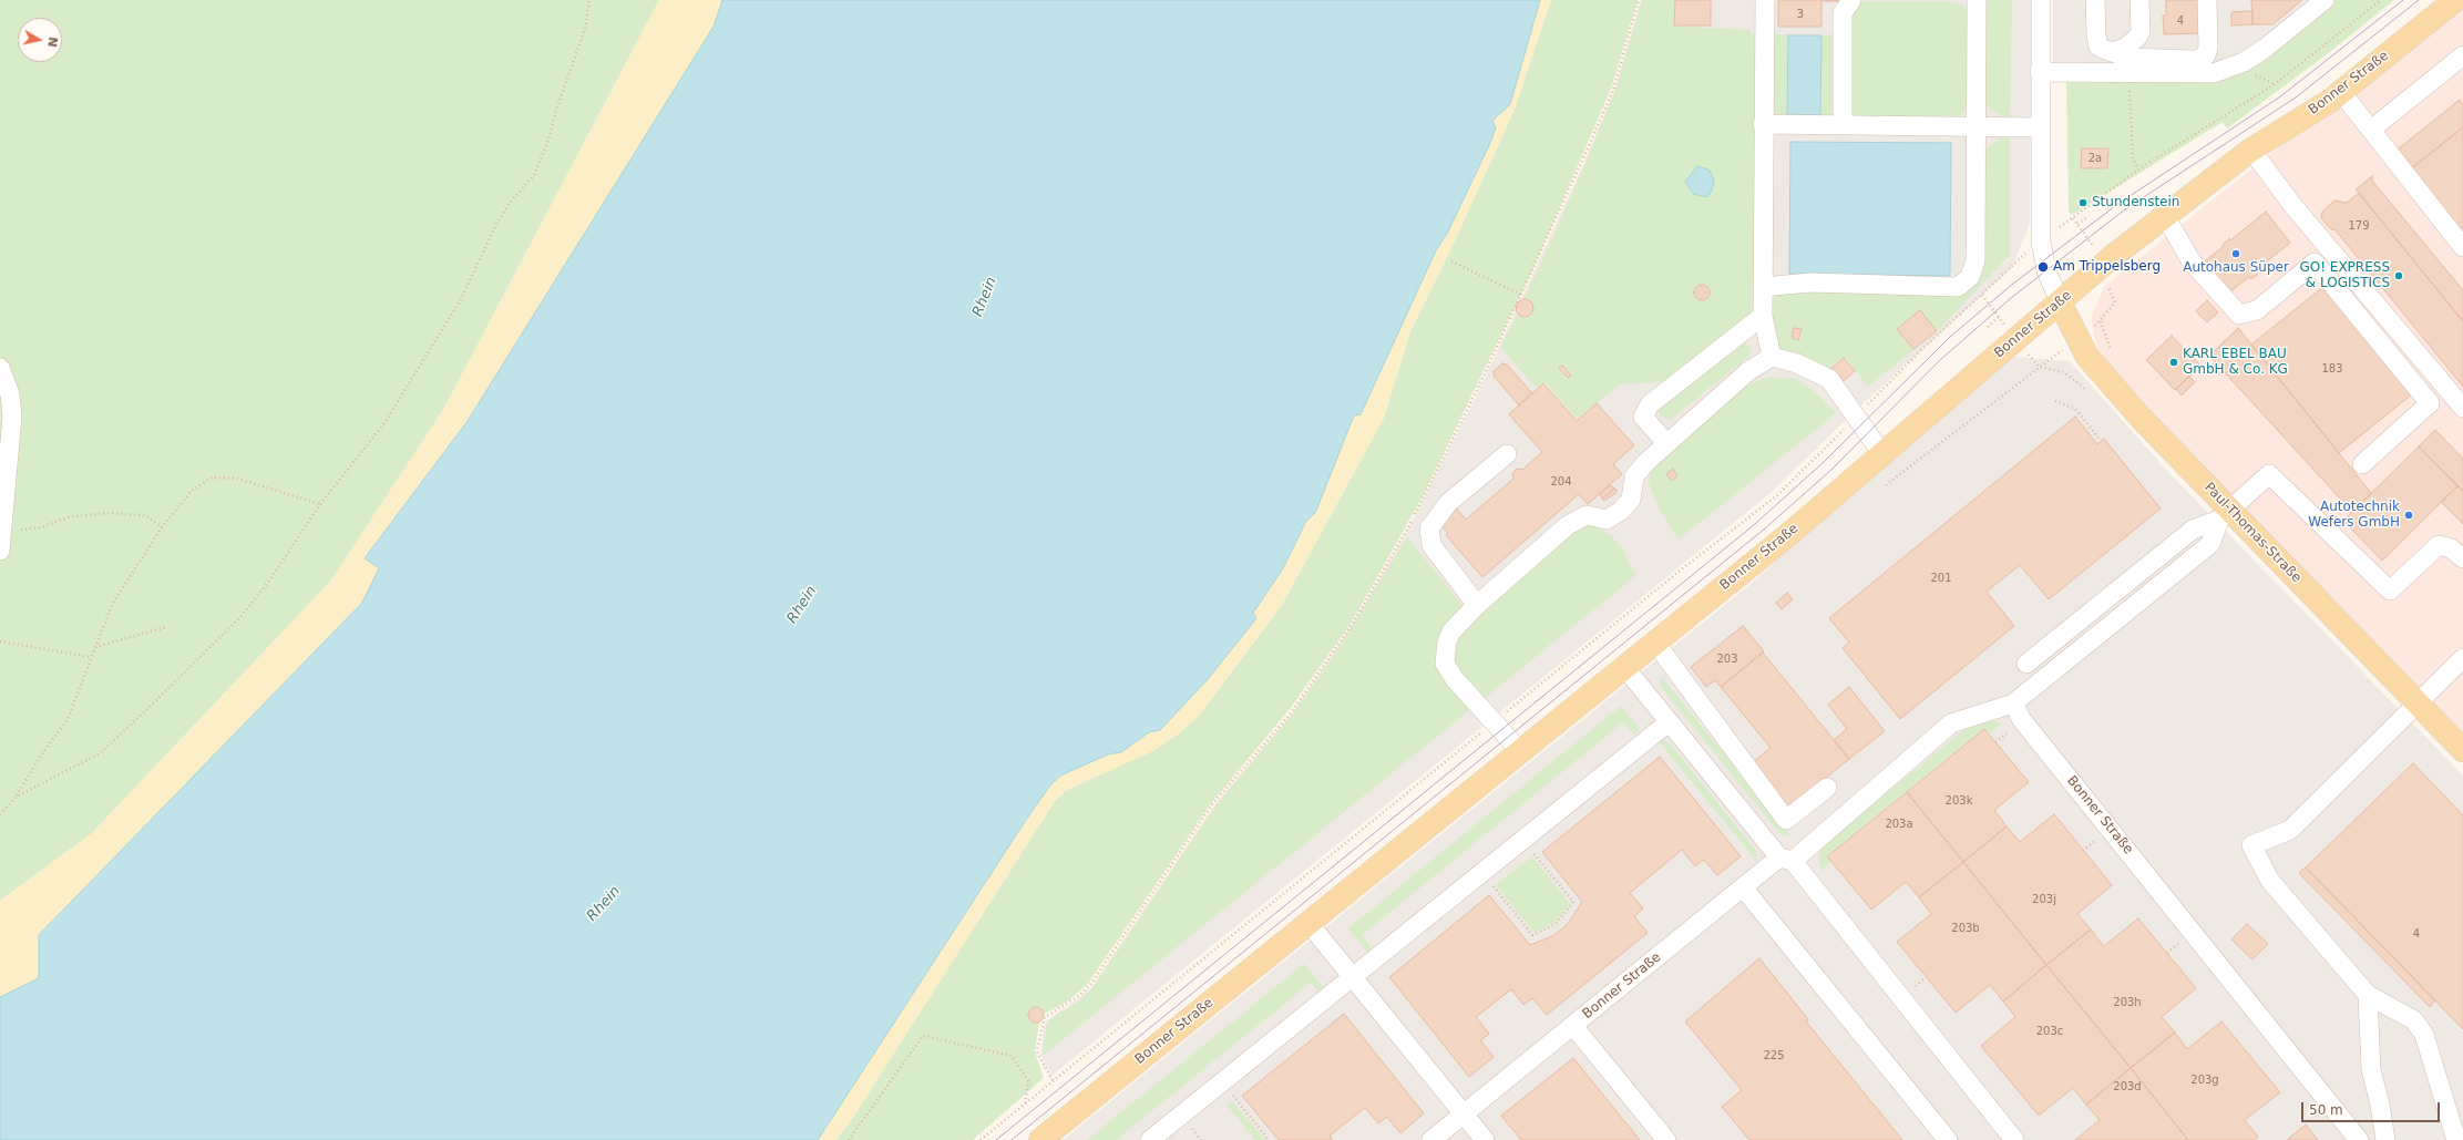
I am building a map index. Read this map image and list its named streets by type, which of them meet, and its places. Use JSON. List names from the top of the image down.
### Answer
{
  "streets": {
    "main road": ["Bonner Straße", "Paul-Thomas-Straße"]
  },
  "crossings": [
    ["Bonner Straße", "Paul-Thomas-Straße"]
  ],
  "water": ["Rhein"],
  "places": [
    "Stundenstein",
    "Autohaus Süper",
    "Am Trippelsberg",
    "GO! EXPRESS & LOGISTICS",
    "KARL EBEL BAU GmbH & Co. KG",
    "Autotechnik Wefers GmbH"
  ],
  "house_numbers": [
    "3",
    "4",
    "2a",
    "179",
    "183",
    "204",
    "201",
    "203",
    "203k",
    "203a",
    "203j",
    "203b",
    "4",
    "203h",
    "203c",
    "225",
    "203g",
    "203d"
  ],
  "scale_bar": "50 m",
  "north": "right"
}
